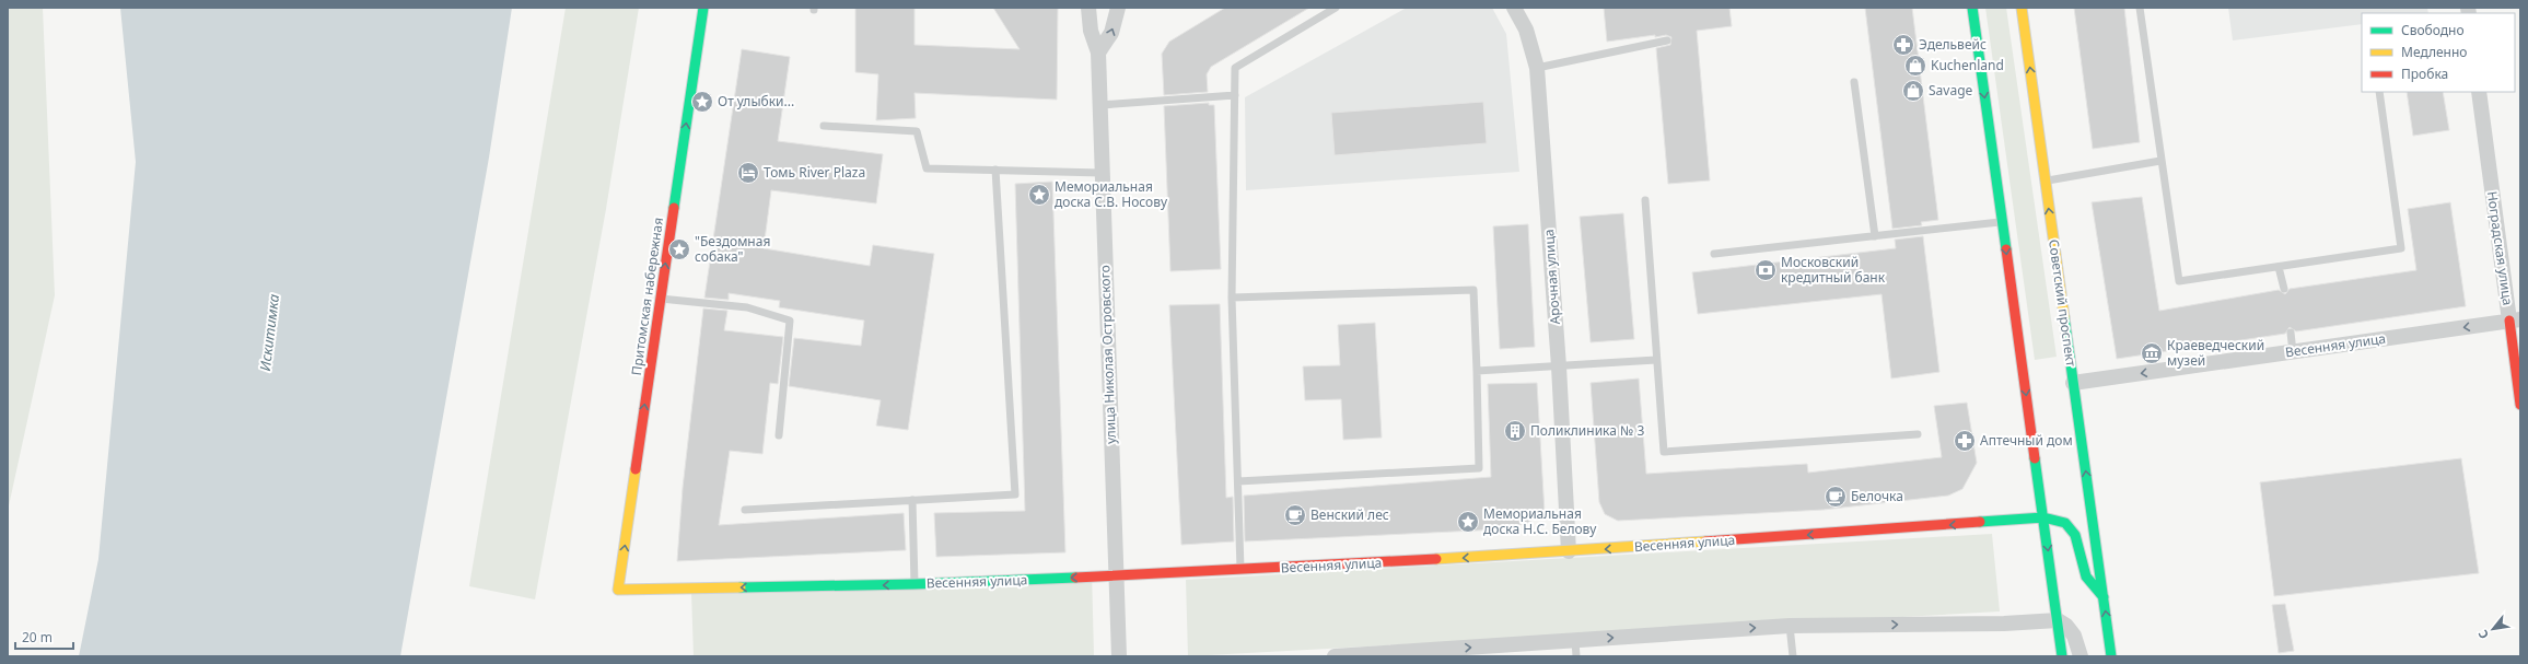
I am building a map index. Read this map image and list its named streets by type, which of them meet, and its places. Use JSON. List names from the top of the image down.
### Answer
{
  "streets": {
    "street": [
      "Ноградская улица",
      "Арочная улица",
      "Притомская набережная",
      "Советский проспект",
      "Весенняя улица",
      "улица Николая Островского"
    ]
  },
  "crossings": [
    ["Ноградская улица", "Весенняя улица"],
    ["Арочная улица", "Весенняя улица"],
    ["Притомская набережная", "Весенняя улица"],
    ["Советский проспект", "Весенняя улица"],
    ["Весенняя улица", "улица Николая Островского"]
  ],
  "one_way": ["Притомская набережная", "Весенняя улица"],
  "water": ["Искитимка"],
  "places": {
    "pharmacy": ["Эдельвейс", "Аптечный дом"],
    "shop": ["Kuchenland", "Savage"],
    "place": [
      "От улыбки...",
      "Мемориальная доска С.В. Носову",
      "\"Бездомная собака\"",
      "Мемориальная доска Н.С. Белову"
    ],
    "hotel": ["Томь River Plaza"],
    "bank": ["Московский кредитный банк"],
    "museum": ["Краеведческий музей"],
    "building": ["Поликлиника № 3"],
    "cafe": ["Белочка", "Венский лес"]
  },
  "legend": ["Свободно", "Медленно", "Пробка"],
  "scale_bar": "20 m",
  "north": "bottom left"
}
